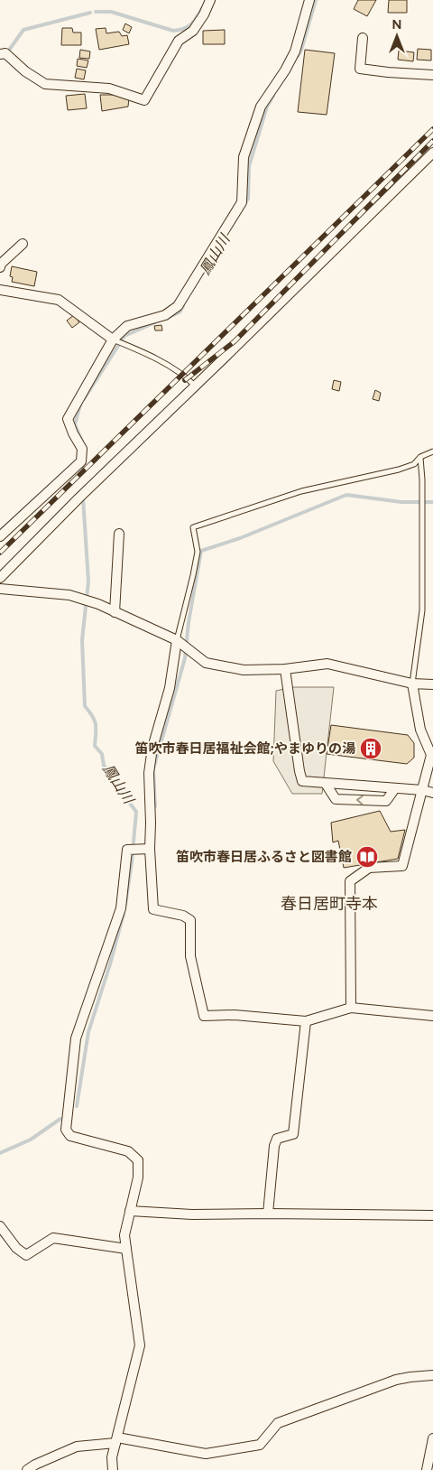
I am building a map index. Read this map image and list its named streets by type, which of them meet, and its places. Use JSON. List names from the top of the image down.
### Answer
{
  "districts": ["春日居町寺本"],
  "water": ["鳳山川"],
  "places": {
    "building": ["笛吹市春日居福祉会館;やまゆりの湯"],
    "library": ["笛吹市春日居ふるさと図書館"]
  },
  "north": "top"
}
